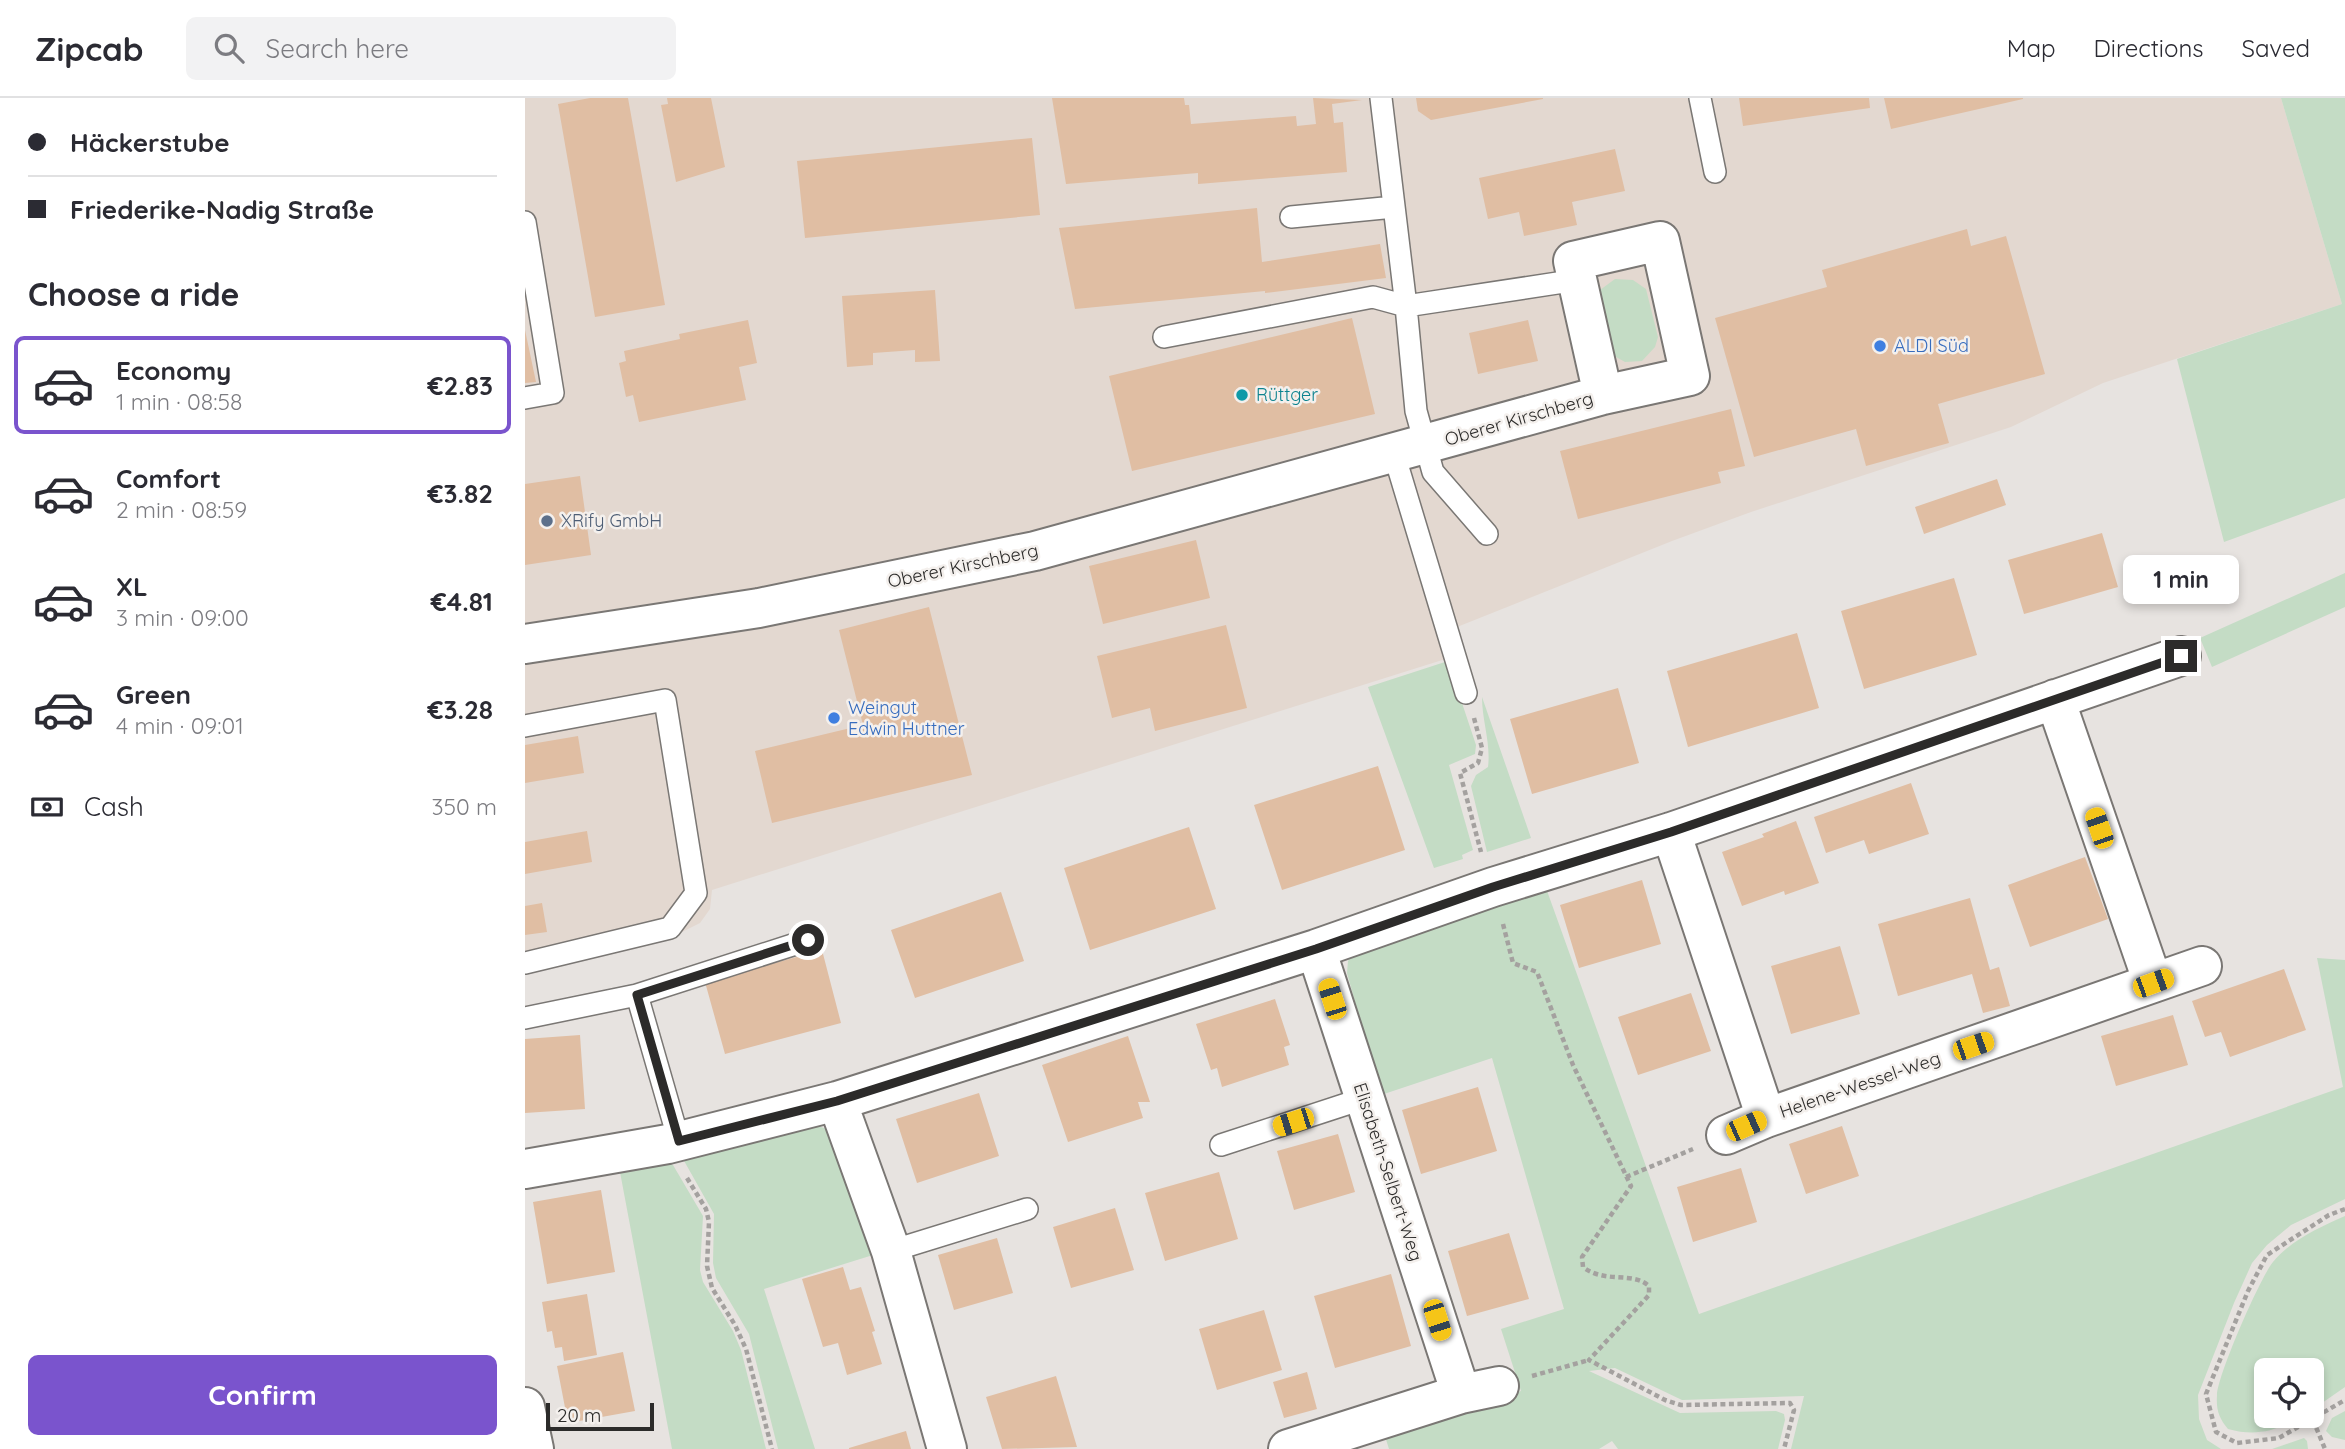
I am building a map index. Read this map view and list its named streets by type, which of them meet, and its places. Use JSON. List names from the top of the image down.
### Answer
{
  "streets": {
    "street": ["Oberer Kirschberg", "Helene-Wessel-Weg", "Elisabeth-Selbert-Weg"]
  },
  "places": [
    "ALDI Süd",
    "Rüttger",
    "XRify GmbH",
    "Weingut Edwin Huttner"
  ],
  "scale_bar": "20 m",
  "page": {
    "header": "Zipcab",
    "search": "Search here",
    "nav": ["Map", "Directions", "Saved"],
    "banner": ["Häckerstube", "Friederike-Nadig Straße"],
    "heading": "Choose a ride",
    "list": [
      {
        "name": "Economy",
        "note": "1 min · 08:58",
        "value": "€2.83"
      },
      {
        "name": "Comfort",
        "note": "2 min · 08:59",
        "value": "€3.82"
      },
      {
        "name": "XL",
        "note": "3 min · 09:00",
        "value": "€4.81"
      },
      {
        "name": "Green",
        "note": "4 min · 09:01",
        "value": "€3.28"
      }
    ],
    "bubble": "1 min",
    "pay": ["Cash", "350 m"],
    "buttons": "Confirm",
    "scale": "20 m"
  }
}
